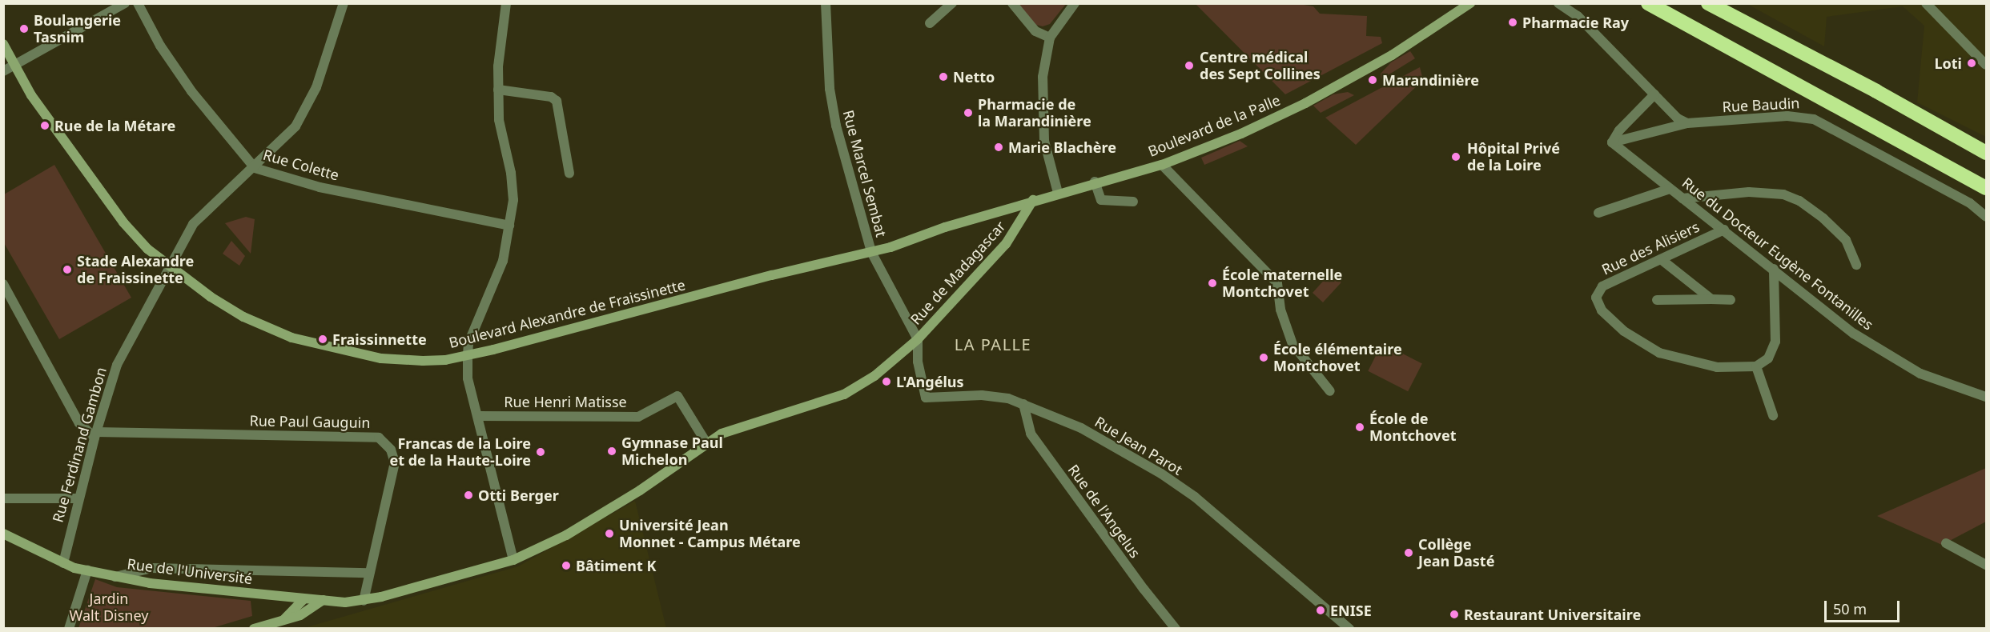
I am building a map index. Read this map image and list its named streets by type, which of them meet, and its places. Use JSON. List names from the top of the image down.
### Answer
{
  "streets": {
    "street": [
      "Rue Baudin",
      "Boulevard de la Palle",
      "Rue Colette",
      "Rue Marcel Sembat",
      "Rue des Alisiers",
      "Rue du Docteur Eugène Fontanilles",
      "Rue de Madagascar",
      "Boulevard Alexandre de Fraissinette",
      "Rue Henri Matisse",
      "Rue Paul Gauguin",
      "Rue Ferdinand Gambon",
      "Rue Jean Parot",
      "Rue de l'Angelus",
      "Rue de l'Université"
    ]
  },
  "crossings": [
    ["Boulevard de la Palle", "Boulevard Alexandre de Fraissinette"],
    ["Rue Colette", "Rue Ferdinand Gambon"],
    ["Rue Marcel Sembat", "Rue de Madagascar"],
    ["Rue Marcel Sembat", "Boulevard Alexandre de Fraissinette"],
    ["Rue Marcel Sembat", "Rue Jean Parot"],
    ["Rue des Alisiers", "Rue du Docteur Eugène Fontanilles"],
    ["Rue de Madagascar", "Boulevard Alexandre de Fraissinette"],
    ["Rue de Madagascar", "Rue Henri Matisse"],
    ["Rue de Madagascar", "Rue Jean Parot"],
    ["Rue de Madagascar", "Rue de l'Université"],
    ["Boulevard Alexandre de Fraissinette", "Rue Ferdinand Gambon"],
    ["Rue Henri Matisse", "Rue de l'Université"],
    ["Rue Paul Gauguin", "Rue Ferdinand Gambon"],
    ["Rue Paul Gauguin", "Rue de l'Université"],
    ["Rue Ferdinand Gambon", "Rue de l'Université"],
    ["Rue Jean Parot", "Rue de l'Angelus"]
  ],
  "districts": ["LA PALLE"],
  "parks": ["Jardin Walt Disney"],
  "places": [
    "Pharmacie Ray",
    "Boulangerie Tasnim",
    "Loti",
    "Centre médical des Sept Collines",
    "Netto",
    "Marandinière",
    "Pharmacie de la Marandinière",
    "Rue de la Métare",
    "Marie Blachère",
    "Hôpital Privé de la Loire",
    "Stade Alexandre de Fraissinette",
    "École maternelle Montchovet",
    "Fraissinnette",
    "École élémentaire Montchovet",
    "L'Angélus",
    "École de Montchovet",
    "Gymnase Paul Michelon",
    "Francas de la Loire et de la Haute-Loire",
    "Otti Berger",
    "Université Jean Monnet - Campus Métare",
    "Collège Jean Dasté",
    "Bâtiment K",
    "ENISE",
    "Restaurant Universitaire"
  ],
  "scale_bar": "50 m"
}
